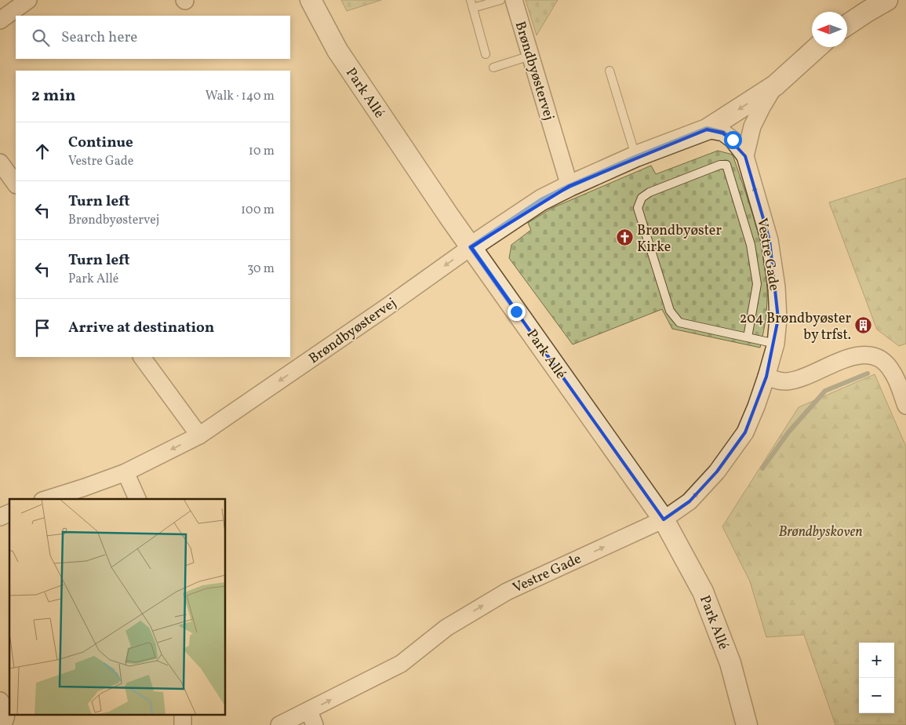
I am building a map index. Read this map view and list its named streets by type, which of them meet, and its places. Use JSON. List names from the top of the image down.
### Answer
{
  "streets": {
    "street": ["Brøndbyøstervej", "Park Allé", "Vestre Gade"]
  },
  "crossings": [
    ["Brøndbyøstervej", "Park Allé"],
    ["Brøndbyøstervej", "Vestre Gade"],
    ["Park Allé", "Vestre Gade"]
  ],
  "one_way": ["Brøndbyøstervej", "Vestre Gade"],
  "parks": ["Brøndbyskoven"],
  "places": {
    "church": ["Brøndbyøster Kirke"],
    "building": ["204 Brøndbyøster by trfst."]
  },
  "north": "left",
  "page": {
    "search": "Search here",
    "heading": ["2 min", "Walk · 140 m"],
    "list": [
      ["Continue", "Vestre Gade", "10 m"],
      ["Turn left", "Brøndbyøstervej", "100 m"],
      ["Turn left", "Park Allé", "30 m"],
      "Arrive at destination"
    ],
    "map_buttons": ["+", "−"]
  }
}
